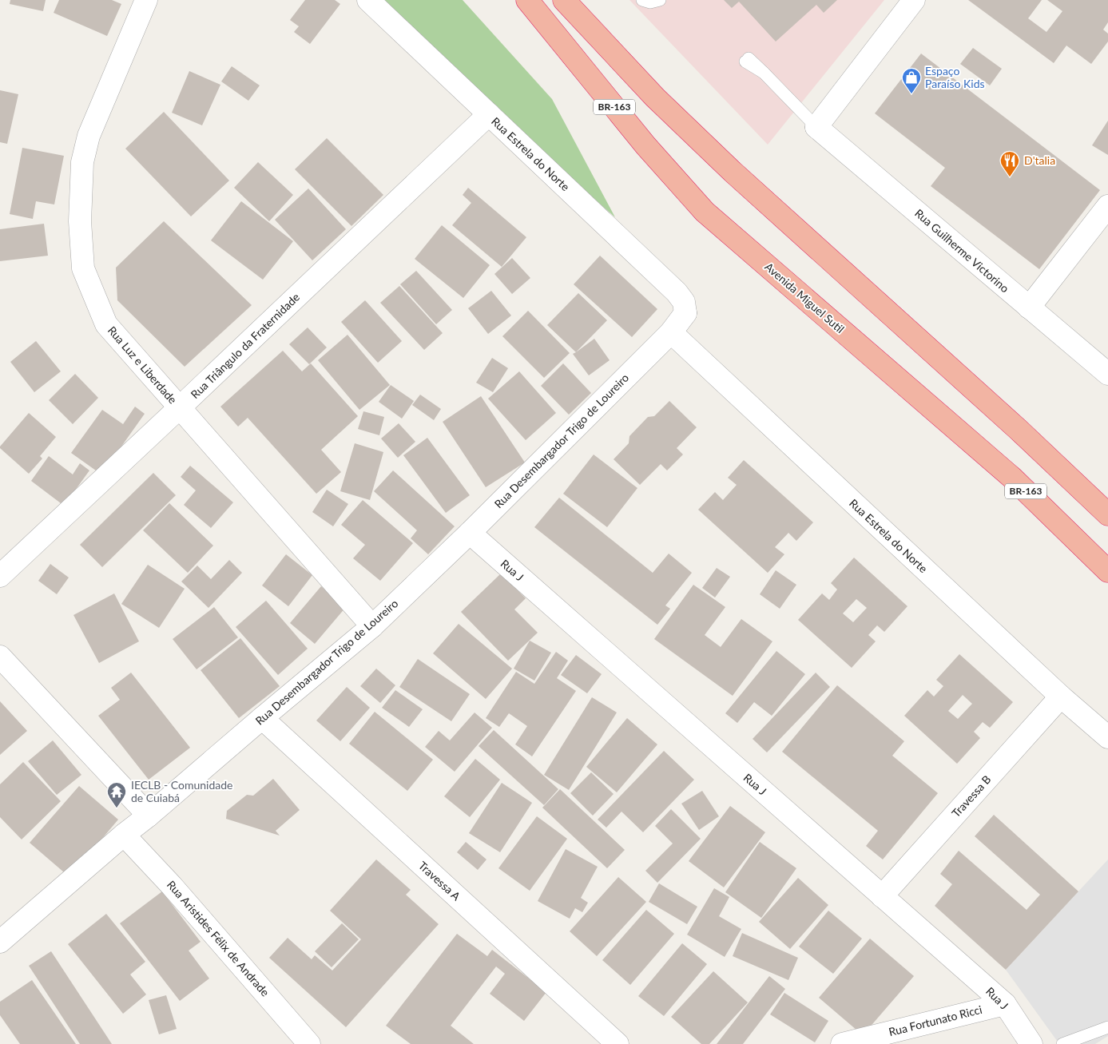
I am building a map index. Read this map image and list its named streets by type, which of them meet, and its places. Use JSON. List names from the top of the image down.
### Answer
{
  "streets": {
    "highway": ["BR-163", "Avenida Miguel Sutil"],
    "street": [
      "Rua Estrela do Norte",
      "Rua Guilherme Victorino",
      "Rua Triângulo da Fraternidade",
      "Rua Luz e Liberdade",
      "Rua Desembargador Trigo de Loureiro",
      "Rua J",
      "Travessa B",
      "Travessa A",
      "Rua Aristides Félix de Andrade",
      "Rua Fortunato Ricci"
    ]
  },
  "crossings": [
    ["Rua Estrela do Norte", "Rua Triângulo da Fraternidade"],
    ["Rua Estrela do Norte", "Rua Desembargador Trigo de Loureiro"],
    ["Rua Estrela do Norte", "Travessa B"],
    ["Rua Triângulo da Fraternidade", "Rua Luz e Liberdade"],
    ["Rua Luz e Liberdade", "Rua Desembargador Trigo de Loureiro"],
    ["Rua Desembargador Trigo de Loureiro", "Rua J"],
    ["Rua Desembargador Trigo de Loureiro", "Travessa A"],
    ["Rua Desembargador Trigo de Loureiro", "Rua Aristides Félix de Andrade"],
    ["Rua J", "Travessa B"],
    ["Rua J", "Rua Fortunato Ricci"]
  ],
  "places": {
    "shop": ["Espaço Paraíso Kids"],
    "restaurant": ["D'talia"],
    "temple": ["IECLB - Comunidade de Cuiabá"]
  }
}
